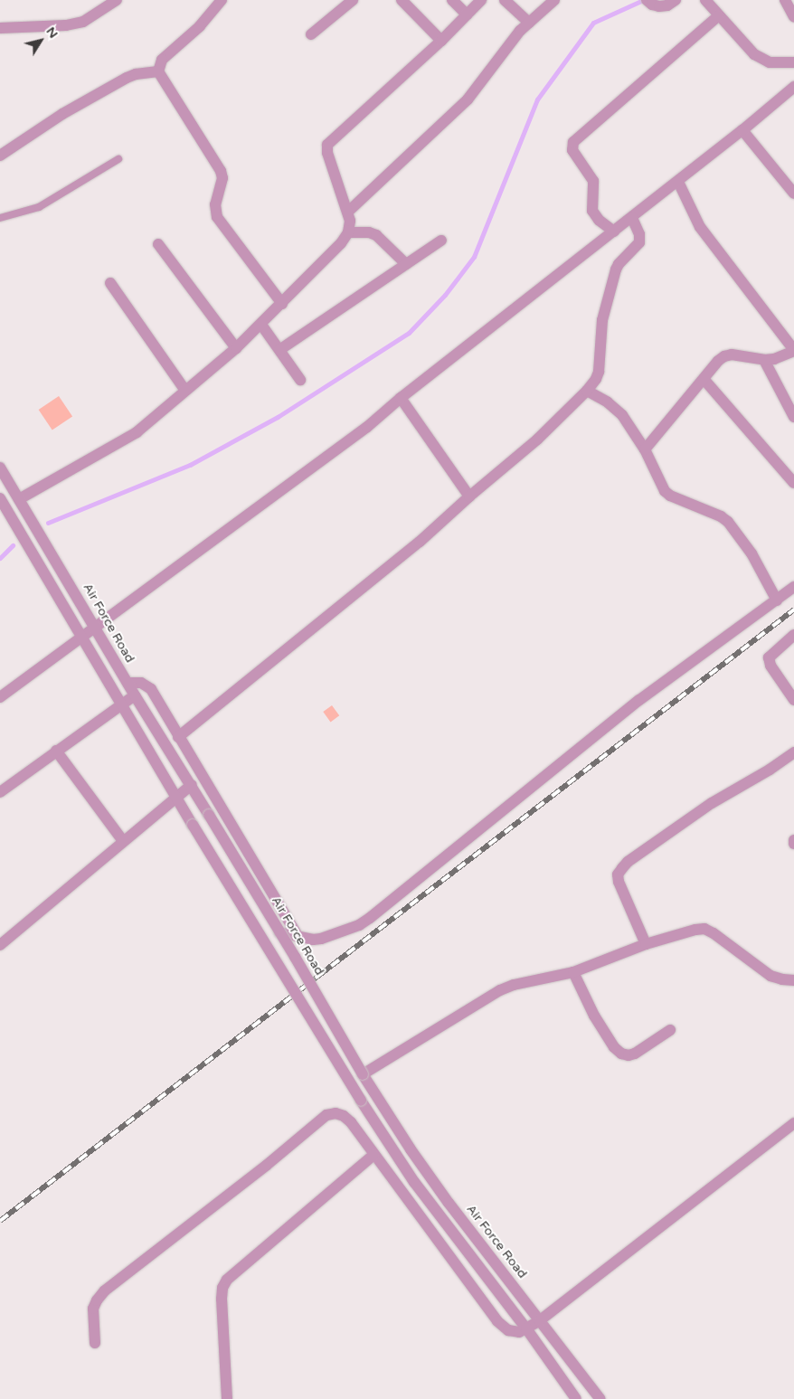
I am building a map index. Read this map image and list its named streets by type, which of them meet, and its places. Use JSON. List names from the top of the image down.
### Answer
{
  "streets": {
    "street": ["Air Force Road"]
  },
  "north": "top right"
}
